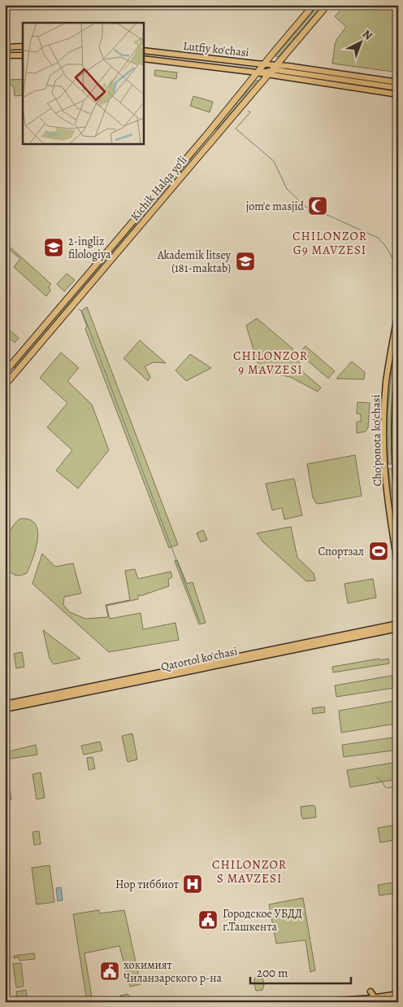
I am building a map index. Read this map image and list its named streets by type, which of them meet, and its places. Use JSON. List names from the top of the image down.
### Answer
{
  "streets": {
    "highway": ["Kichik Halqa yo'li"],
    "main road": ["Lutfiy ko'chasi", "Cho'ponota ko'chasi", "Qatortol ko'chasi"]
  },
  "crossings": [
    ["Lutfiy ko'chasi", "Kichik Halqa yo'li"]
  ],
  "districts": ["CHILONZOR G9 MAVZESI", "CHILONZOR 9 MAVZESI", "CHILONZOR S MAVZESI"],
  "places": {
    "mosque": ["jom'e masjid"],
    "school or university": ["2-ingliz filologiya", "Akademik litsey (181-maktab)"],
    "sports": ["Спортзал"],
    "hospital": ["Нор тиббиот"],
    "public building": ["Городское УБДД г.Ташкента", "хокимият Чиланзарского р-на"]
  },
  "scale_bar": "200 m",
  "north": "top right"
}
